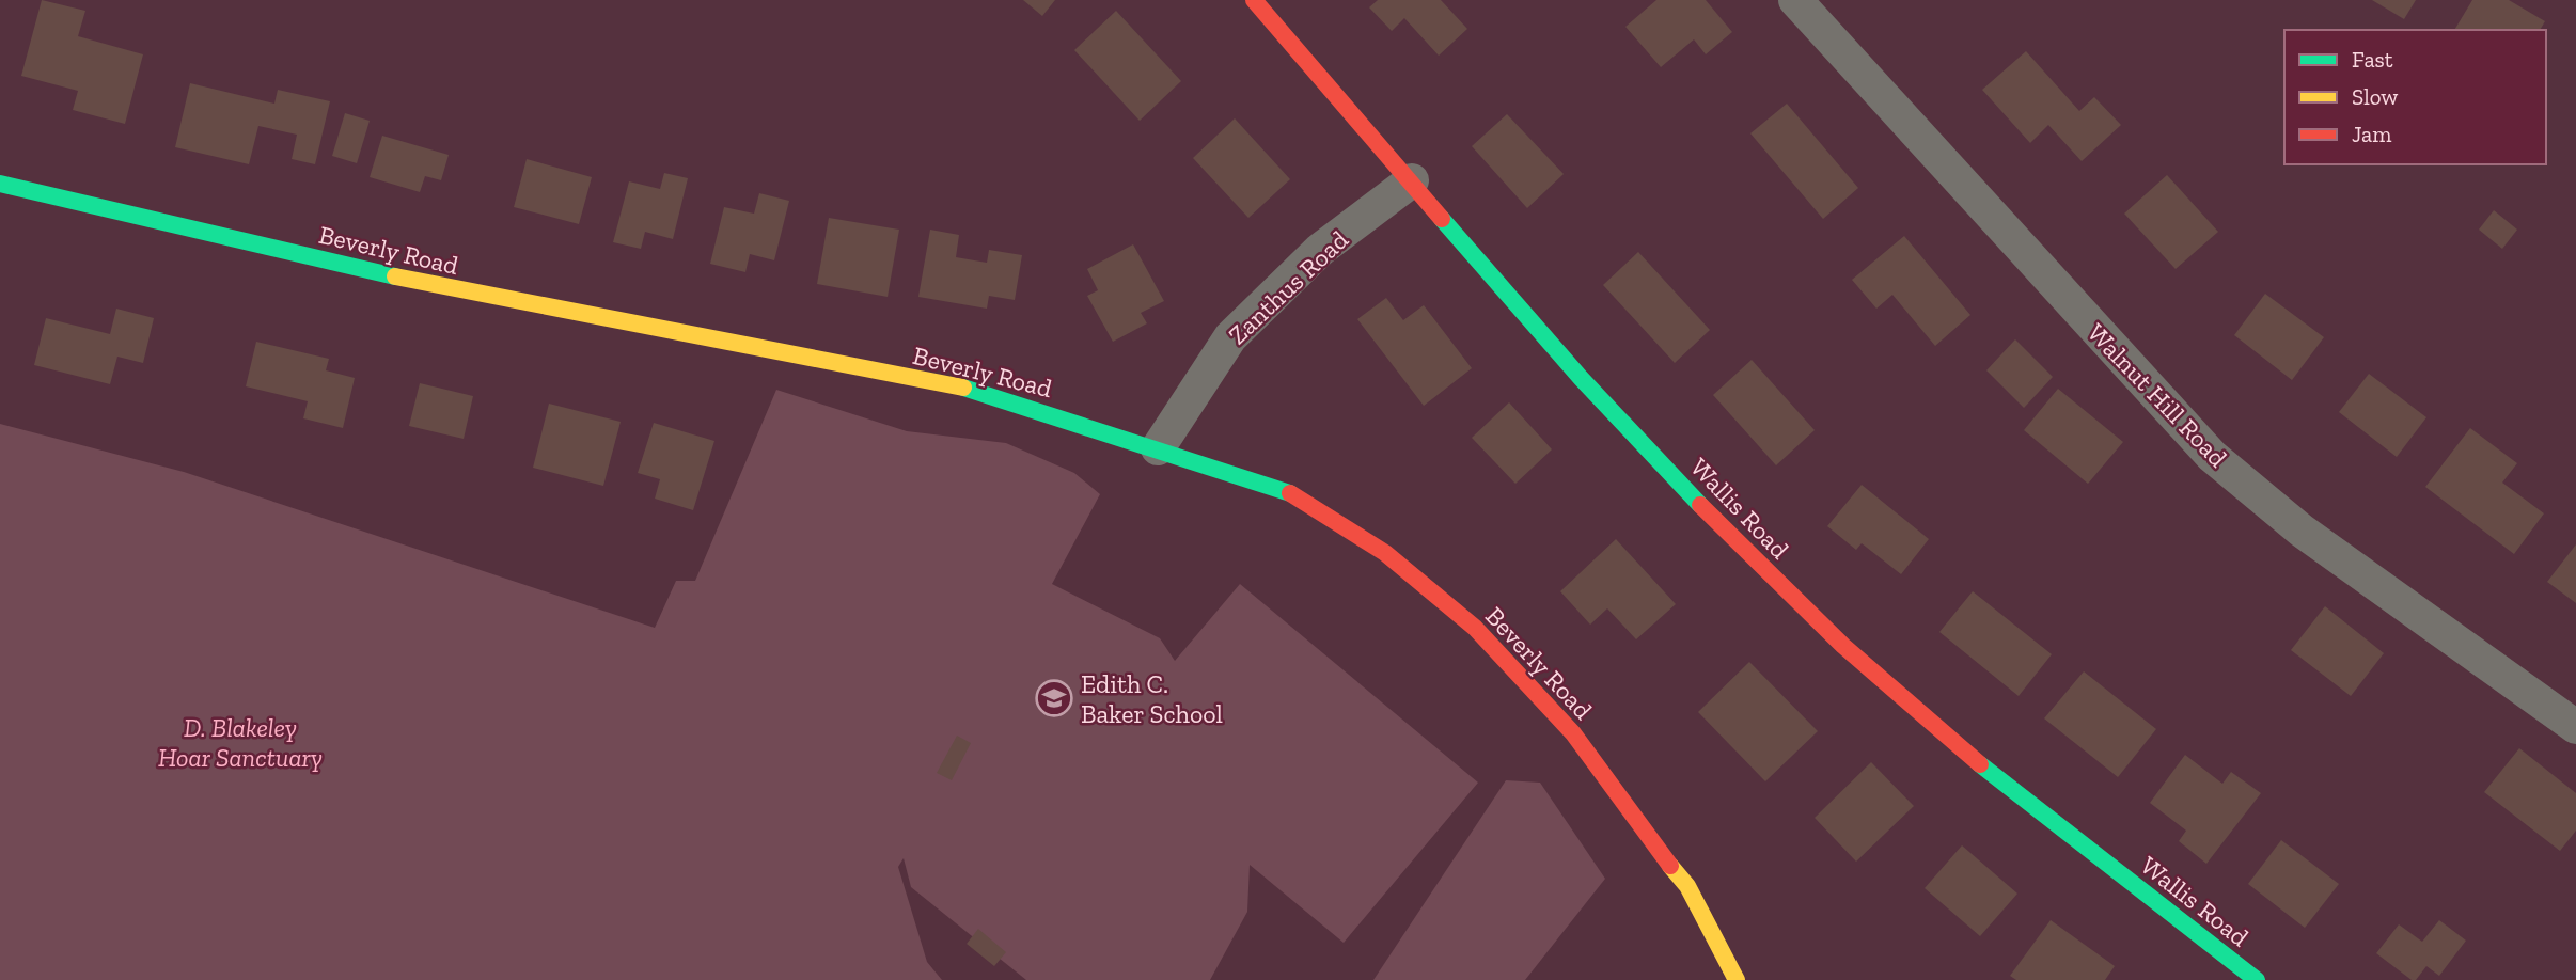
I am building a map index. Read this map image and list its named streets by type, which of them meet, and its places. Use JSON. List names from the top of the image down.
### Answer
{
  "streets": {
    "street": [
      "Beverly Road",
      "Zanthus Road",
      "Walnut Hill Road",
      "Wallis Road"
    ]
  },
  "crossings": [
    ["Beverly Road", "Zanthus Road"],
    ["Zanthus Road", "Wallis Road"]
  ],
  "parks": ["D. Blakeley Hoar Sanctuary"],
  "places": {
    "school or university": ["Edith C. Baker School"]
  },
  "legend": ["Fast", "Slow", "Jam"]
}
